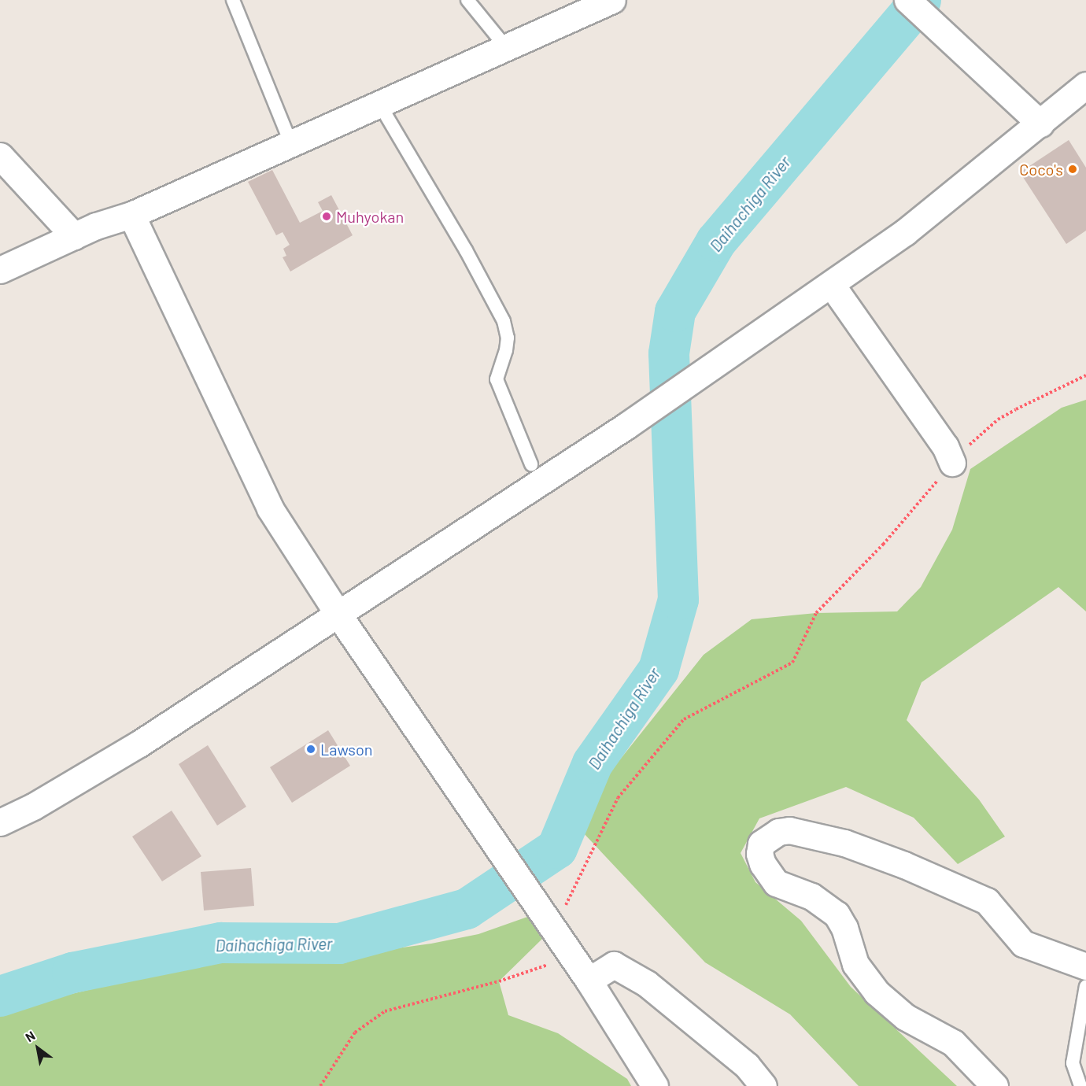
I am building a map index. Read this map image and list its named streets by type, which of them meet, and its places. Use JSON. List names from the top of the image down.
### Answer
{
  "water": ["Daihachiga River"],
  "places": ["Coco's", "Muhyokan", "Lawson"],
  "north": "top left"
}
